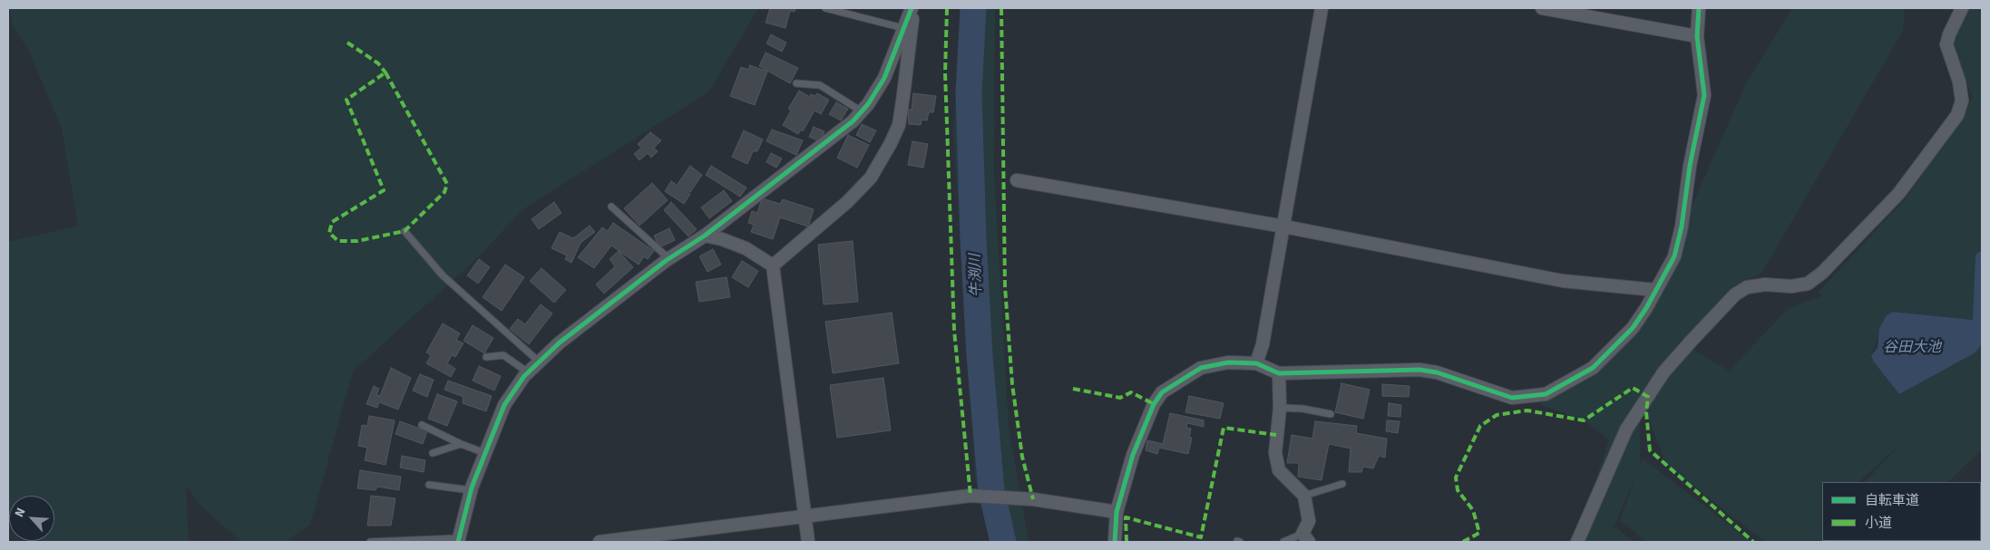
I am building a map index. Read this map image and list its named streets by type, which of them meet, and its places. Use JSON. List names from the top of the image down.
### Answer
{
  "water": ["牛渕川", "谷田大池"],
  "legend": ["自転車道", "小道"],
  "north": "top left"
}
